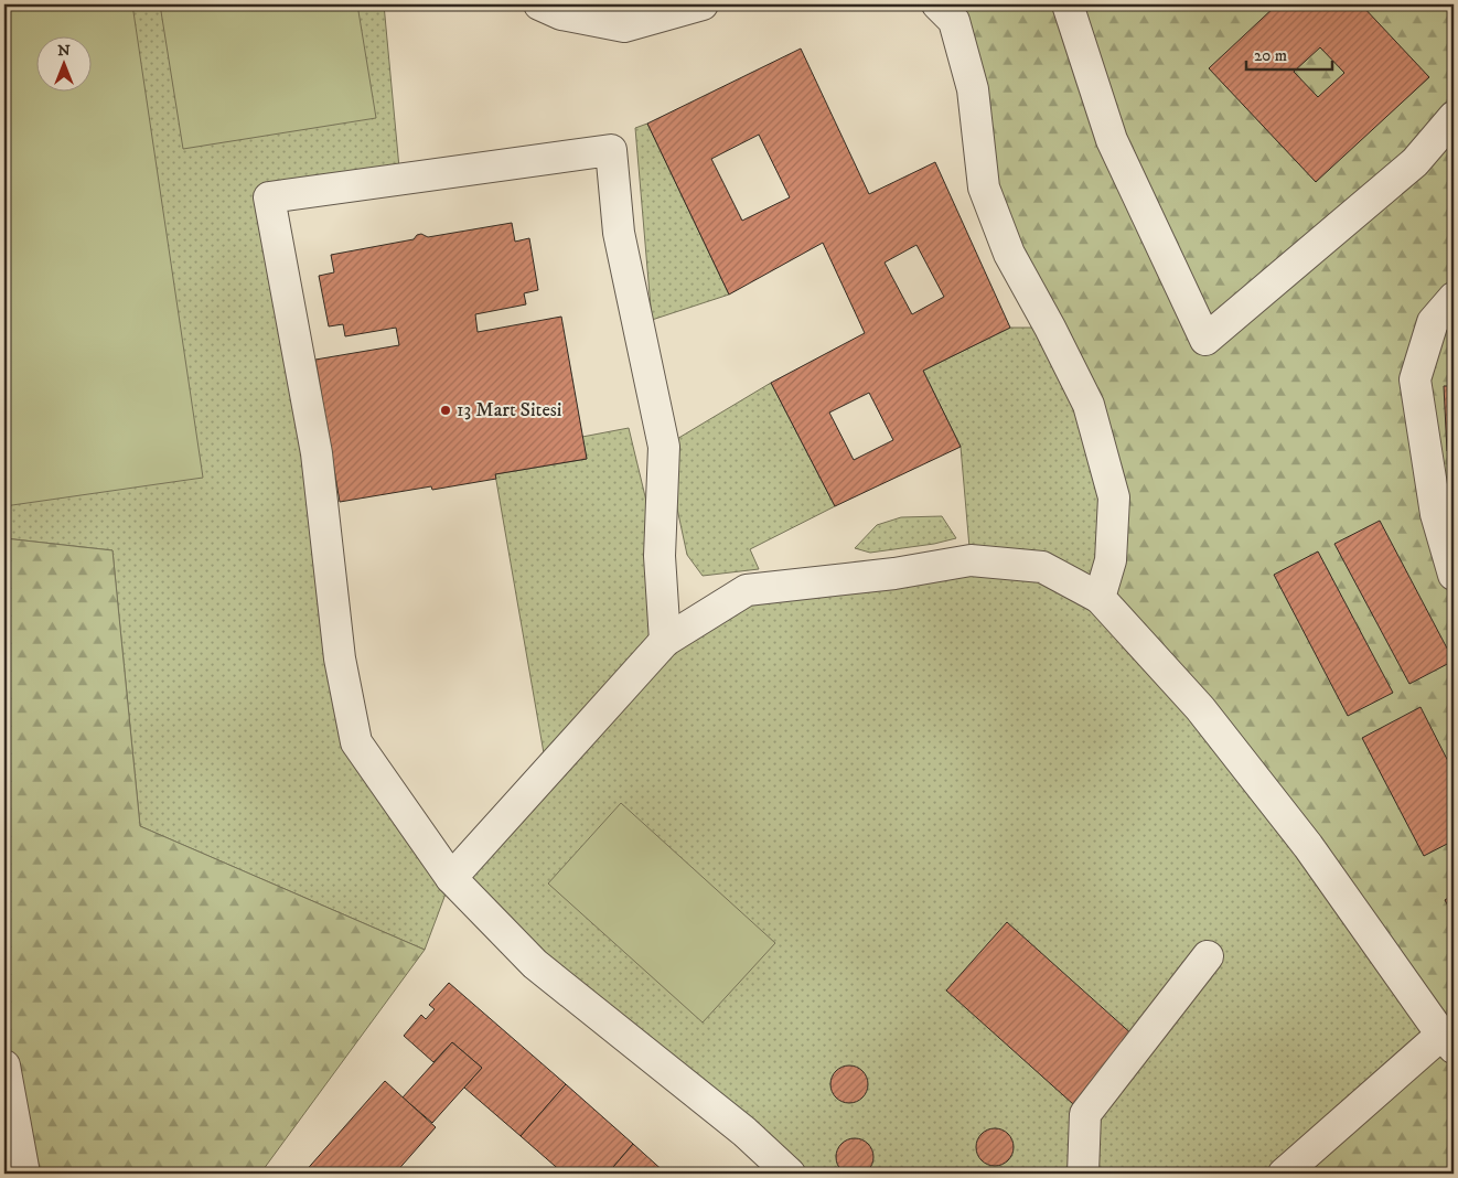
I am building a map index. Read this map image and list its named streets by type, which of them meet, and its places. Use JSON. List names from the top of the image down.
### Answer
{
  "places": ["13 Mart Sitesi"],
  "scale_bar": "20 m",
  "north": "top"
}
